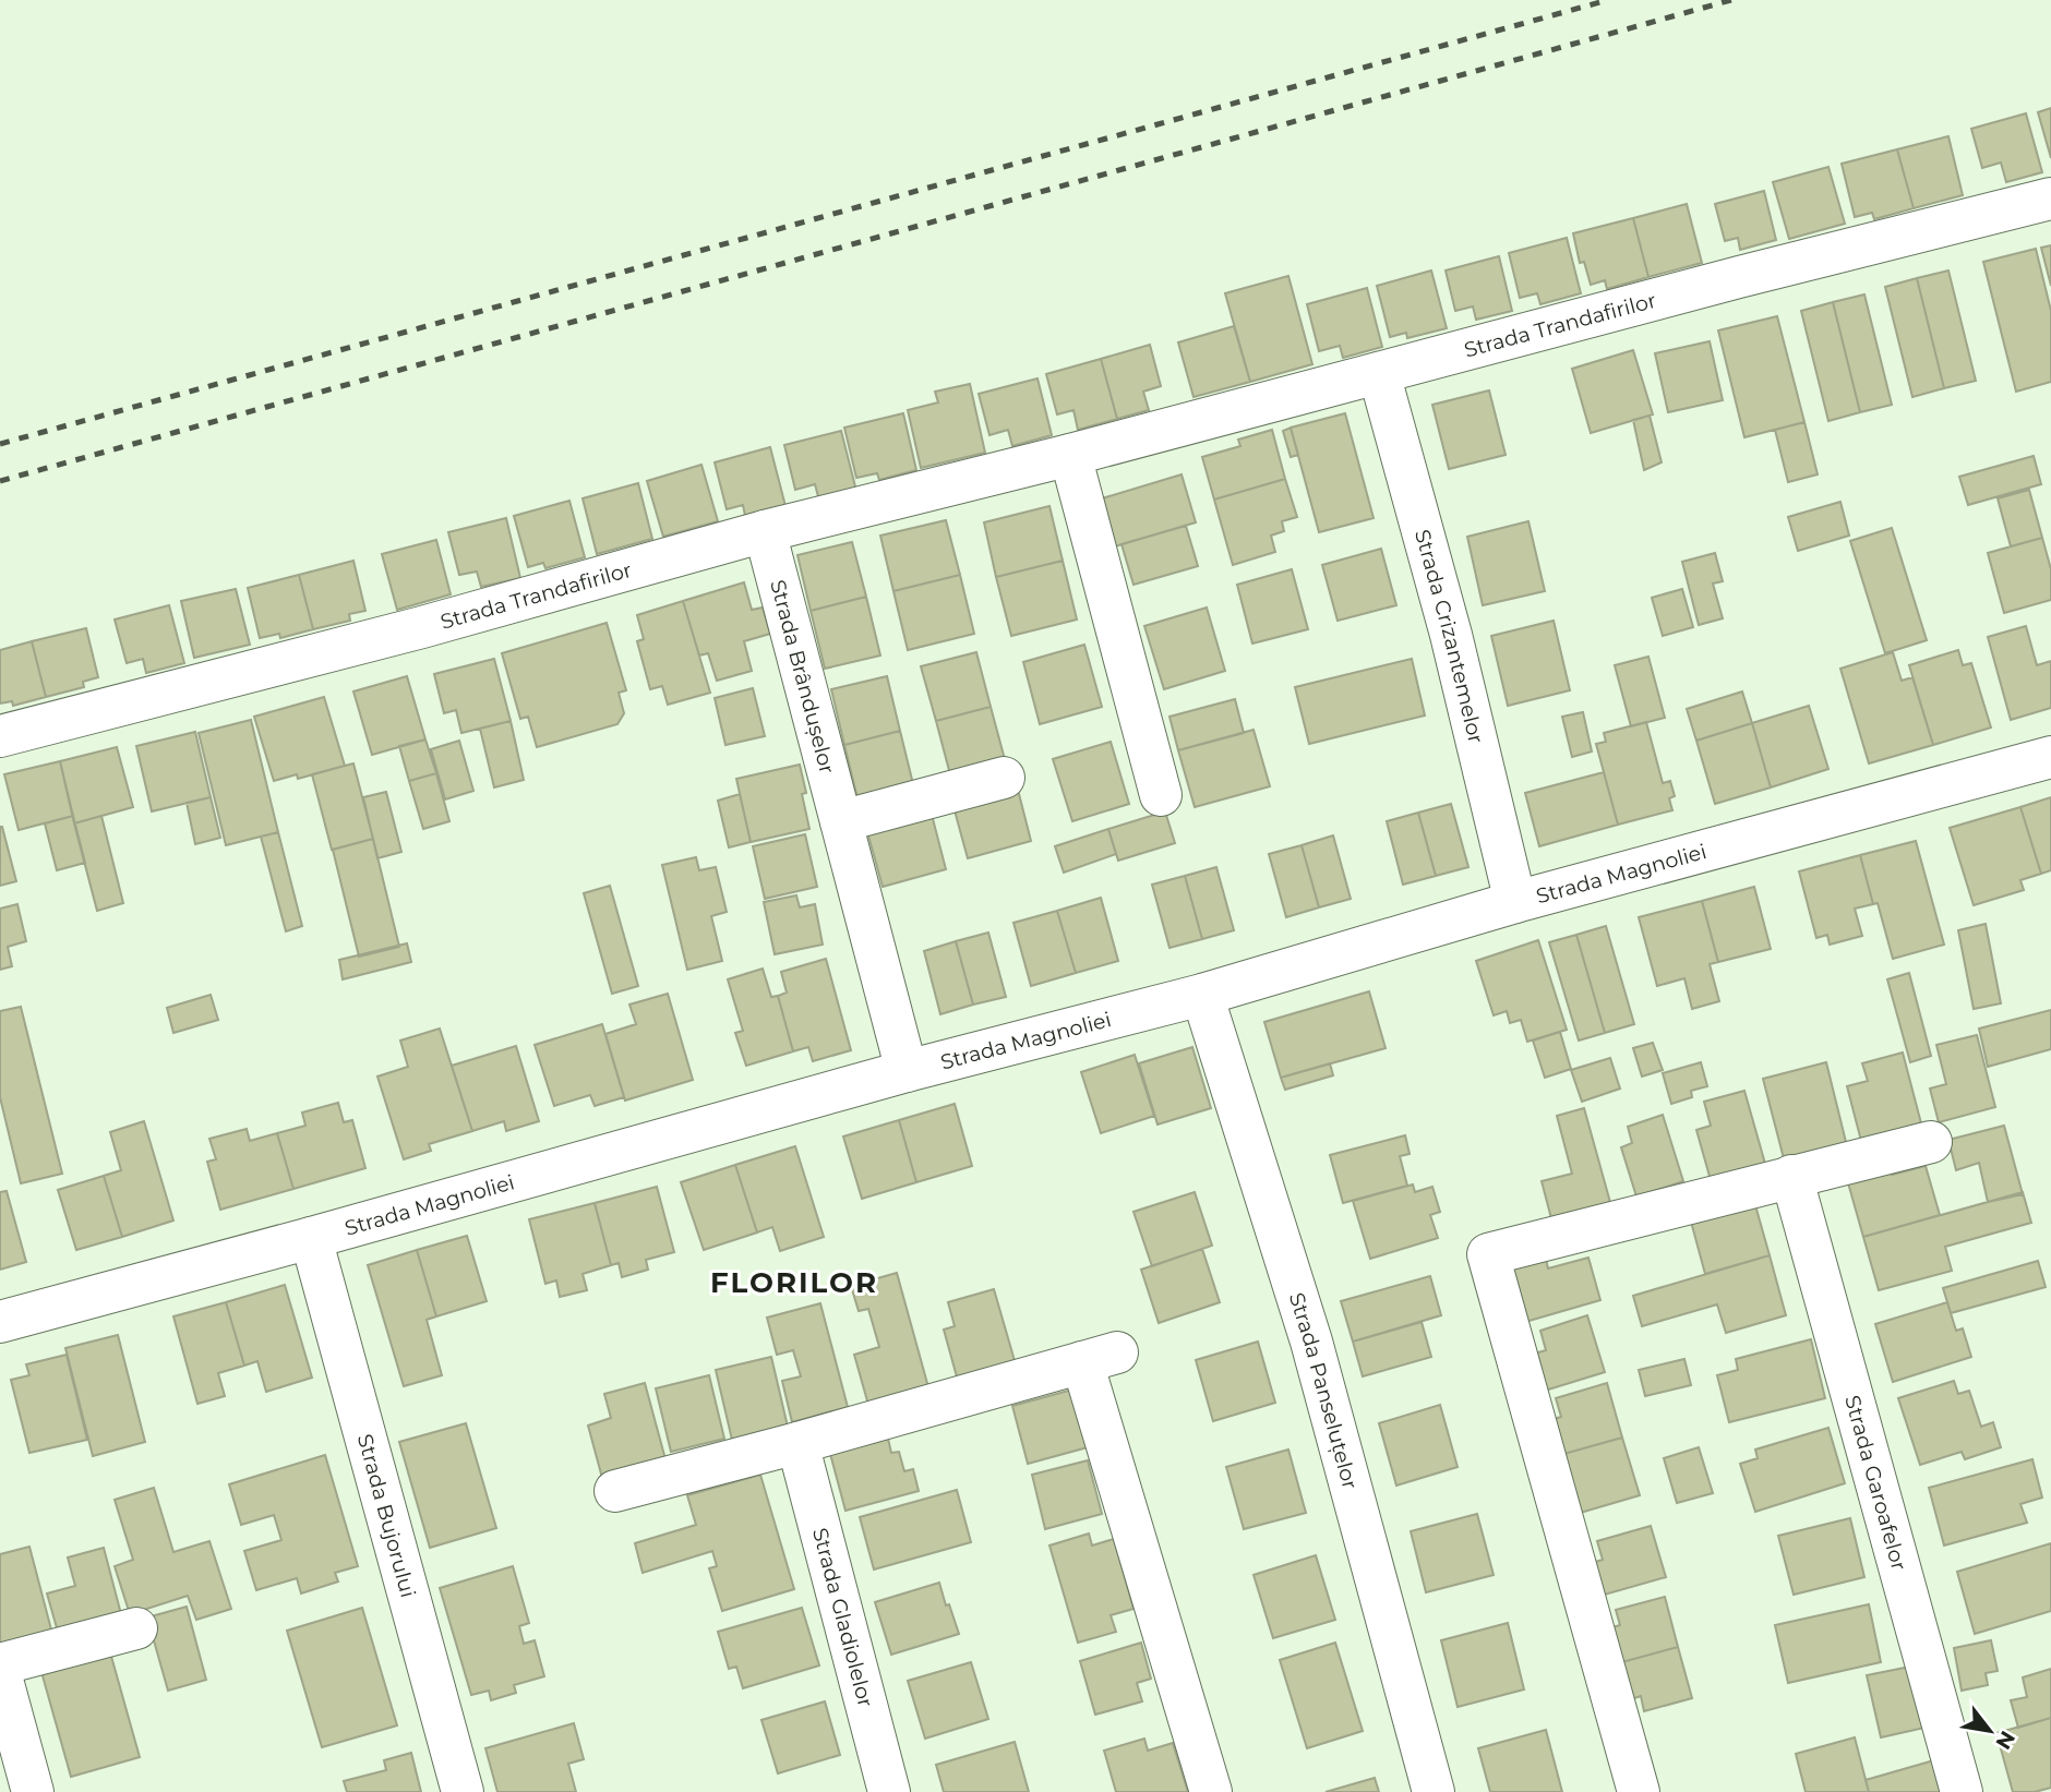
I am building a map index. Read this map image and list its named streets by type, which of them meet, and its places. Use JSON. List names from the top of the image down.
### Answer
{
  "streets": {
    "street": [
      "Strada Trandafirilor",
      "Strada Crizantemelor",
      "Strada Brândușelor",
      "Strada Magnoliei",
      "Strada Panseluțelor",
      "Strada Garoafelor",
      "Strada Bujorului",
      "Strada Gladiolelor"
    ]
  },
  "crossings": [
    ["Strada Trandafirilor", "Strada Crizantemelor"],
    ["Strada Trandafirilor", "Strada Brândușelor"],
    ["Strada Crizantemelor", "Strada Magnoliei"],
    ["Strada Brândușelor", "Strada Magnoliei"],
    ["Strada Magnoliei", "Strada Panseluțelor"],
    ["Strada Magnoliei", "Strada Bujorului"]
  ],
  "districts": ["FLORILOR"],
  "north": "bottom right"
}
